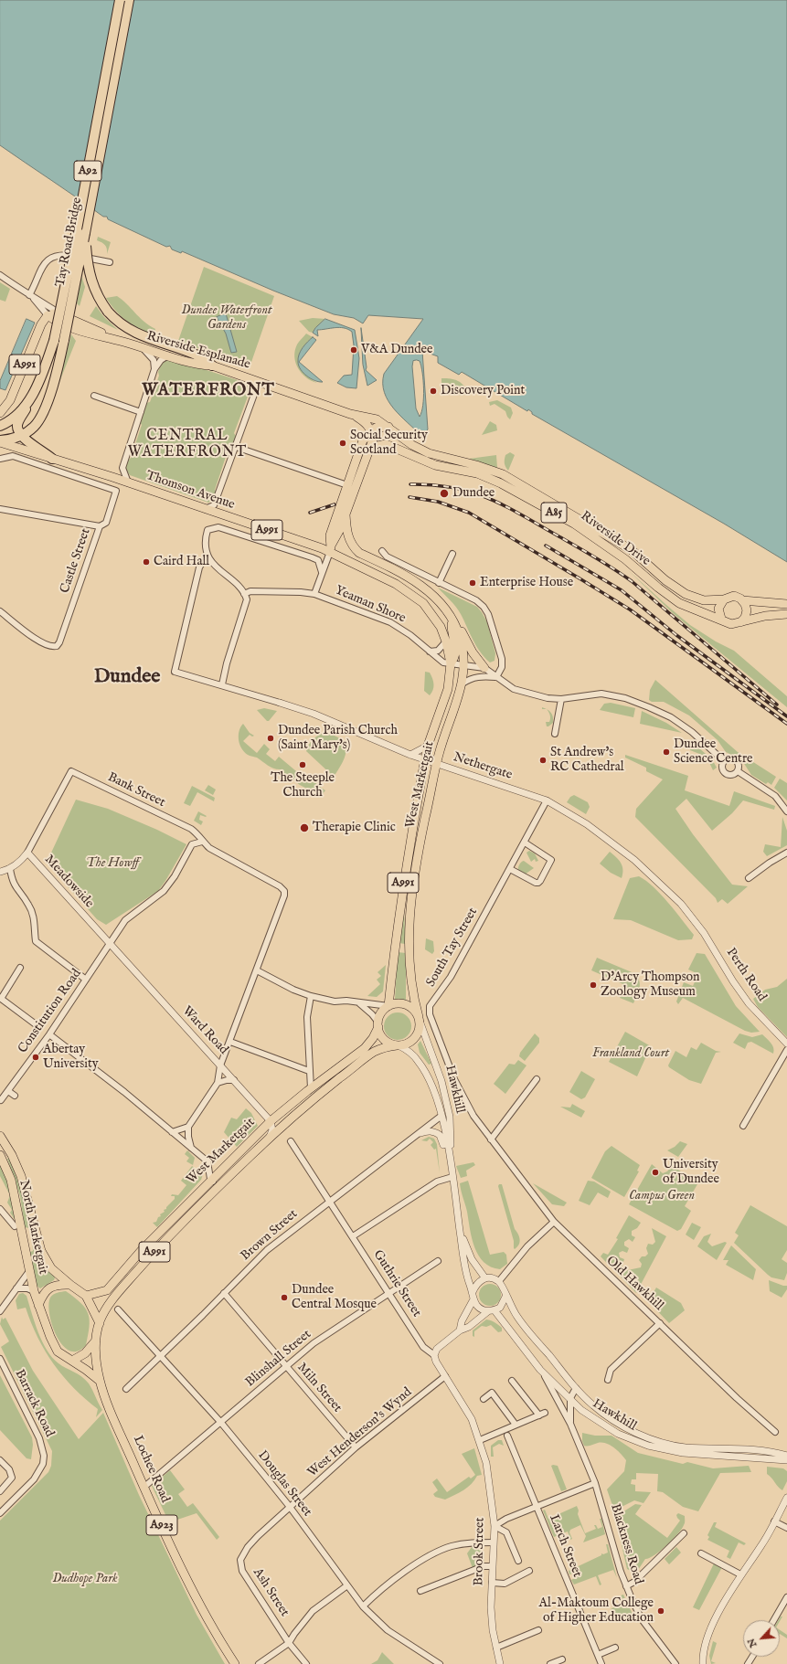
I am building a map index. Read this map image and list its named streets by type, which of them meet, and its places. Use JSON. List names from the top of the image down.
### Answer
{
  "streets": {
    "highway": ["A92", "Tay Road Bridge"],
    "main road": [
      "Riverside Esplanade",
      "A991",
      "Thomson Avenue",
      "A85",
      "Riverside Drive",
      "West Marketgait",
      "North Marketgait",
      "Lochee Road",
      "A923"
    ],
    "street": [
      "Castle Street",
      "Yeaman Shore",
      "Nethergate",
      "Bank Street",
      "Meadowside",
      "South Tay Street",
      "Perth Road",
      "Constitution Road",
      "Ward Road",
      "Hawkhill",
      "Brown Street",
      "Guthrie Street",
      "Old Hawkhill",
      "Blinshall Street",
      "Miln Street",
      "Barrack Road",
      "West Henderson's Wynd",
      "Douglas Street",
      "Blackness Road",
      "Larch Street",
      "Brook Street",
      "Ash Street"
    ]
  },
  "crossings": [
    ["A92", "Tay Road Bridge"],
    ["A92", "Riverside Esplanade"],
    ["Tay Road Bridge", "Thomson Avenue"],
    ["Riverside Esplanade", "A991"],
    ["Riverside Esplanade", "Riverside Drive"],
    ["A991", "Thomson Avenue"],
    ["A991", "Riverside Drive"],
    ["A991", "West Marketgait"],
    ["A991", "North Marketgait"],
    ["A991", "Lochee Road"],
    ["Thomson Avenue", "West Marketgait"],
    ["Yeaman Shore", "West Marketgait"],
    ["Nethergate", "West Marketgait"],
    ["Nethergate", "Perth Road"],
    ["West Marketgait", "Ward Road"],
    ["West Marketgait", "Hawkhill"],
    ["West Marketgait", "North Marketgait"],
    ["West Marketgait", "Lochee Road"],
    ["Bank Street", "Meadowside"],
    ["Bank Street", "Constitution Road"],
    ["Meadowside", "Constitution Road"],
    ["Meadowside", "Ward Road"],
    ["South Tay Street", "Old Hawkhill"],
    ["Constitution Road", "Ward Road"],
    ["Hawkhill", "Brown Street"],
    ["Hawkhill", "Blackness Road"],
    ["North Marketgait", "Lochee Road"],
    ["Brown Street", "Guthrie Street"],
    ["Brown Street", "Miln Street"],
    ["Brown Street", "Douglas Street"],
    ["Guthrie Street", "Blinshall Street"],
    ["Guthrie Street", "West Henderson's Wynd"],
    ["Guthrie Street", "Brook Street"],
    ["Blinshall Street", "Miln Street"],
    ["Blinshall Street", "Lochee Road"],
    ["Blinshall Street", "Douglas Street"],
    ["Miln Street", "West Henderson's Wynd"],
    ["West Henderson's Wynd", "Douglas Street"],
    ["West Henderson's Wynd", "Ash Street"],
    ["Douglas Street", "Ash Street"]
  ],
  "districts": ["WATERFRONT", "CENTRAL WATERFRONT", "Dundee"],
  "parks": [
    "Dundee Waterfront Gardens",
    "The Howff",
    "Frankland Court",
    "Campus Green",
    "Dudhope Park"
  ],
  "places": [
    "V&A Dundee",
    "Discovery Point",
    "Social Security Scotland",
    "Dundee",
    "Caird Hall",
    "Enterprise House",
    "Dundee Parish Church (Saint Mary's)",
    "Dundee Science Centre",
    "St Andrew's RC Cathedral",
    "The Steeple Church",
    "Therapie Clinic",
    "D'Arcy Thompson Zoology Museum",
    "Abertay University",
    "University of Dundee",
    "Dundee Central Mosque",
    "Al-Maktoum College of Higher Education"
  ],
  "north": "bottom left"
}
